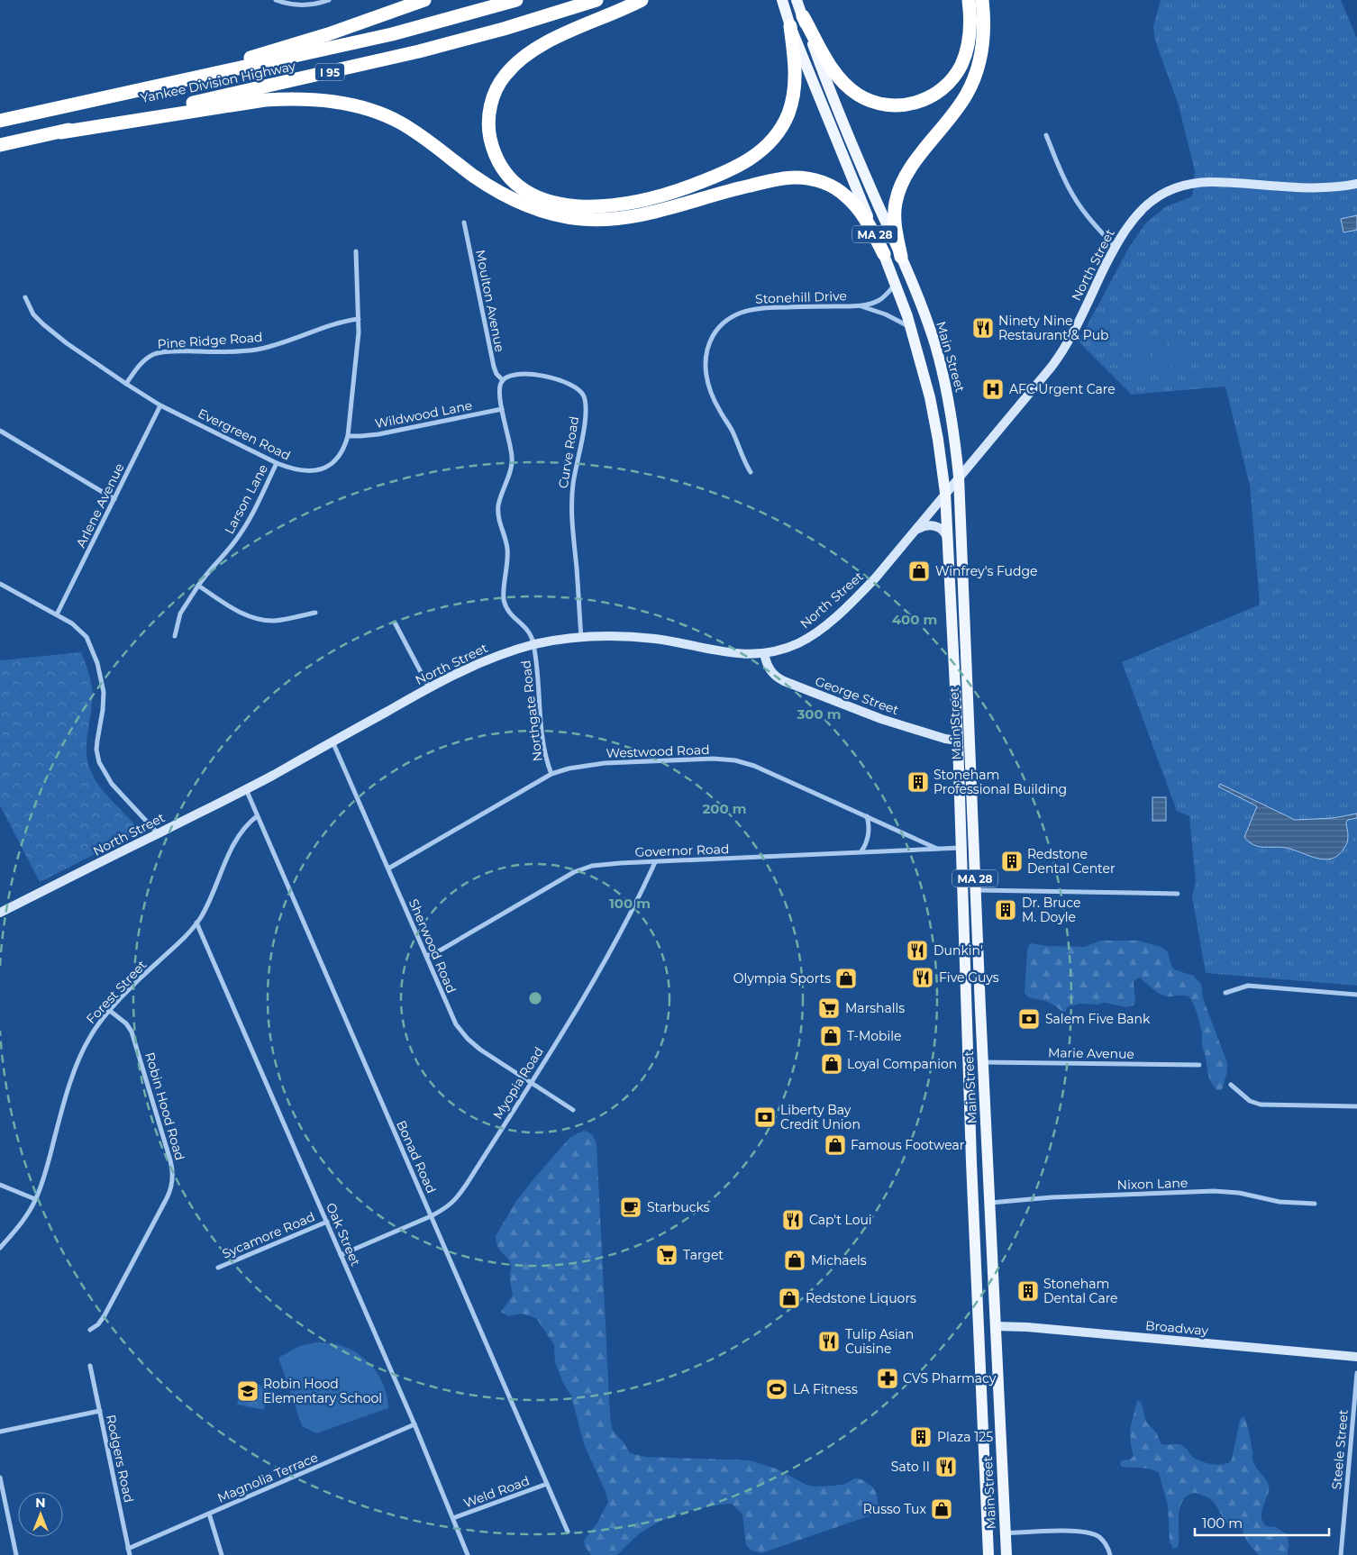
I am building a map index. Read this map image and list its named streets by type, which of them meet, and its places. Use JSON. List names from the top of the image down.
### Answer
{
  "streets": {
    "highway": ["I 95", "Yankee Division Highway"],
    "main road": ["MA 28", "Main Street"],
    "street": [
      "North Street",
      "Stonehill Drive",
      "Moulton Avenue",
      "Pine Ridge Road",
      "Wildwood Lane",
      "Evergreen Road",
      "Curve Road",
      "Larson Lane",
      "Arlene Avenue",
      "George Street",
      "Northgate Road",
      "Westwood Road",
      "Governor Road",
      "Sherwood Road",
      "Forest Street",
      "Marie Avenue",
      "Myopia Road",
      "Robin Hood Road",
      "Bonad Road",
      "Nixon Lane",
      "Oak Street",
      "Sycamore Road",
      "Broadway",
      "Steele Street",
      "Rodgers Road",
      "Magnolia Terrace",
      "Weld Road"
    ]
  },
  "crossings": [
    ["North Street", "Main Street"],
    ["North Street", "Curve Road"],
    ["North Street", "George Street"],
    ["North Street", "Northgate Road"],
    ["North Street", "Sherwood Road"],
    ["North Street", "Bonad Road"],
    ["Stonehill Drive", "Main Street"],
    ["Moulton Avenue", "Curve Road"],
    ["Pine Ridge Road", "Evergreen Road"],
    ["Main Street", "George Street"],
    ["Main Street", "Governor Road"],
    ["Main Street", "Marie Avenue"],
    ["Main Street", "Nixon Lane"],
    ["Main Street", "Broadway"],
    ["Wildwood Lane", "Evergreen Road"],
    ["Evergreen Road", "Larson Lane"],
    ["Evergreen Road", "Arlene Avenue"],
    ["Northgate Road", "Westwood Road"],
    ["Westwood Road", "Governor Road"],
    ["Westwood Road", "Sherwood Road"],
    ["Governor Road", "Sherwood Road"],
    ["Governor Road", "Myopia Road"],
    ["Sherwood Road", "Myopia Road"],
    ["Forest Street", "Robin Hood Road"],
    ["Forest Street", "Bonad Road"],
    ["Forest Street", "Oak Street"],
    ["Myopia Road", "Bonad Road"],
    ["Myopia Road", "Oak Street"],
    ["Bonad Road", "Weld Road"],
    ["Oak Street", "Sycamore Road"],
    ["Oak Street", "Magnolia Terrace"],
    ["Oak Street", "Weld Road"],
    ["Rodgers Road", "Magnolia Terrace"]
  ],
  "places": {
    "restaurant": [
      "Ninety Nine Restaurant & Pub",
      "Dunkin'",
      "Five Guys",
      "Cap't Loui",
      "Tulip Asian Cuisine",
      "Sato II"
    ],
    "hospital": ["AFC Urgent Care"],
    "shop": [
      "Winfrey's Fudge",
      "Olympia Sports",
      "T-Mobile",
      "Loyal Companion",
      "Famous Footwear",
      "Michaels",
      "Redstone Liquors",
      "Russo Tux"
    ],
    "building": [
      "Stoneham Professional Building",
      "Redstone Dental Center",
      "Dr. Bruce M. Doyle",
      "Stoneham Dental Care",
      "Plaza 125"
    ],
    "supermarket": ["Marshalls", "Target"],
    "bank": ["Salem Five Bank", "Liberty Bay Credit Union"],
    "cafe": ["Starbucks"],
    "pharmacy": ["CVS Pharmacy"],
    "sports": ["LA Fitness"],
    "school or university": ["Robin Hood Elementary School"]
  },
  "scale_bar": "100 m",
  "north": "top",
  "rings": [
    "400 m",
    "300 m",
    "200 m",
    "100 m"
  ]
}
